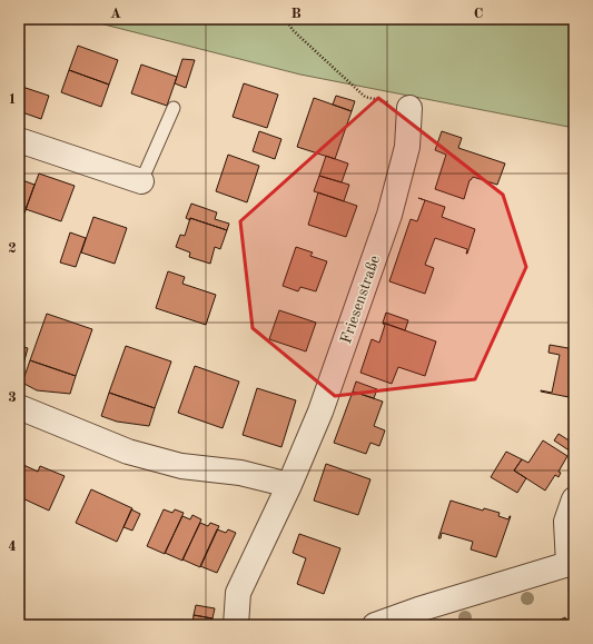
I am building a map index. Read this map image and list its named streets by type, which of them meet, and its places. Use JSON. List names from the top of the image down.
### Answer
{
  "streets": {
    "street": ["Friesenstraße"]
  },
  "grid": {
    "columns": ["A", "B", "C"],
    "rows": [
      "1",
      "2",
      "3",
      "4"
    ]
  }
}
